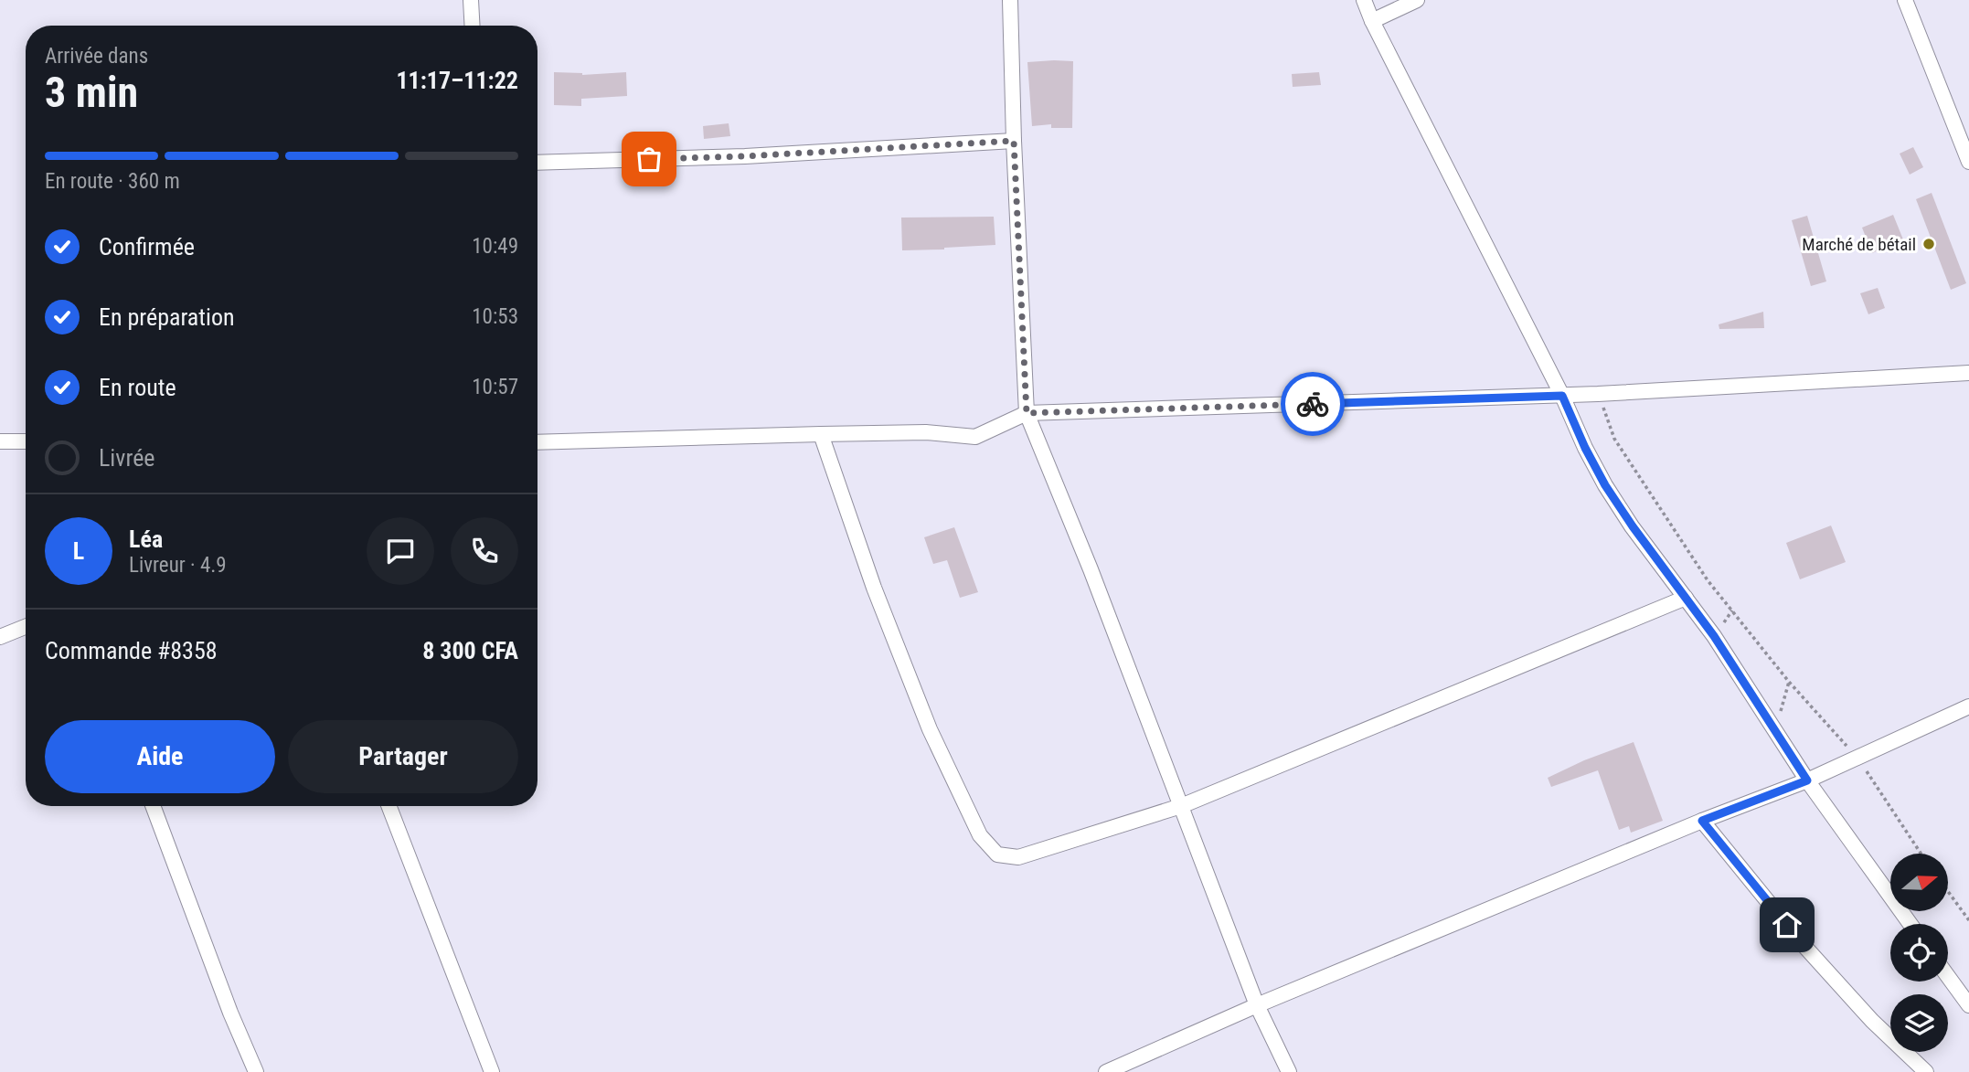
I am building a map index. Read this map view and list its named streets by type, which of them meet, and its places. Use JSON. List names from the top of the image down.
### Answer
{
  "places": ["Marché de bétail"],
  "north": "right",
  "page": {
    "heading": ["3 min", "Arrivée dans", "11:17–11:22"],
    "panel": [
      "Léa",
      "Livreur · 4.9",
      "Commande #8358",
      "8 300 CFA"
    ],
    "bar": "En route · 360 m",
    "list": [
      ["Confirmée", "10:49"],
      ["En préparation", "10:53"],
      ["En route", "10:57"],
      "Livrée"
    ],
    "round": "L",
    "buttons": ["Aide", "Partager"]
  }
}
